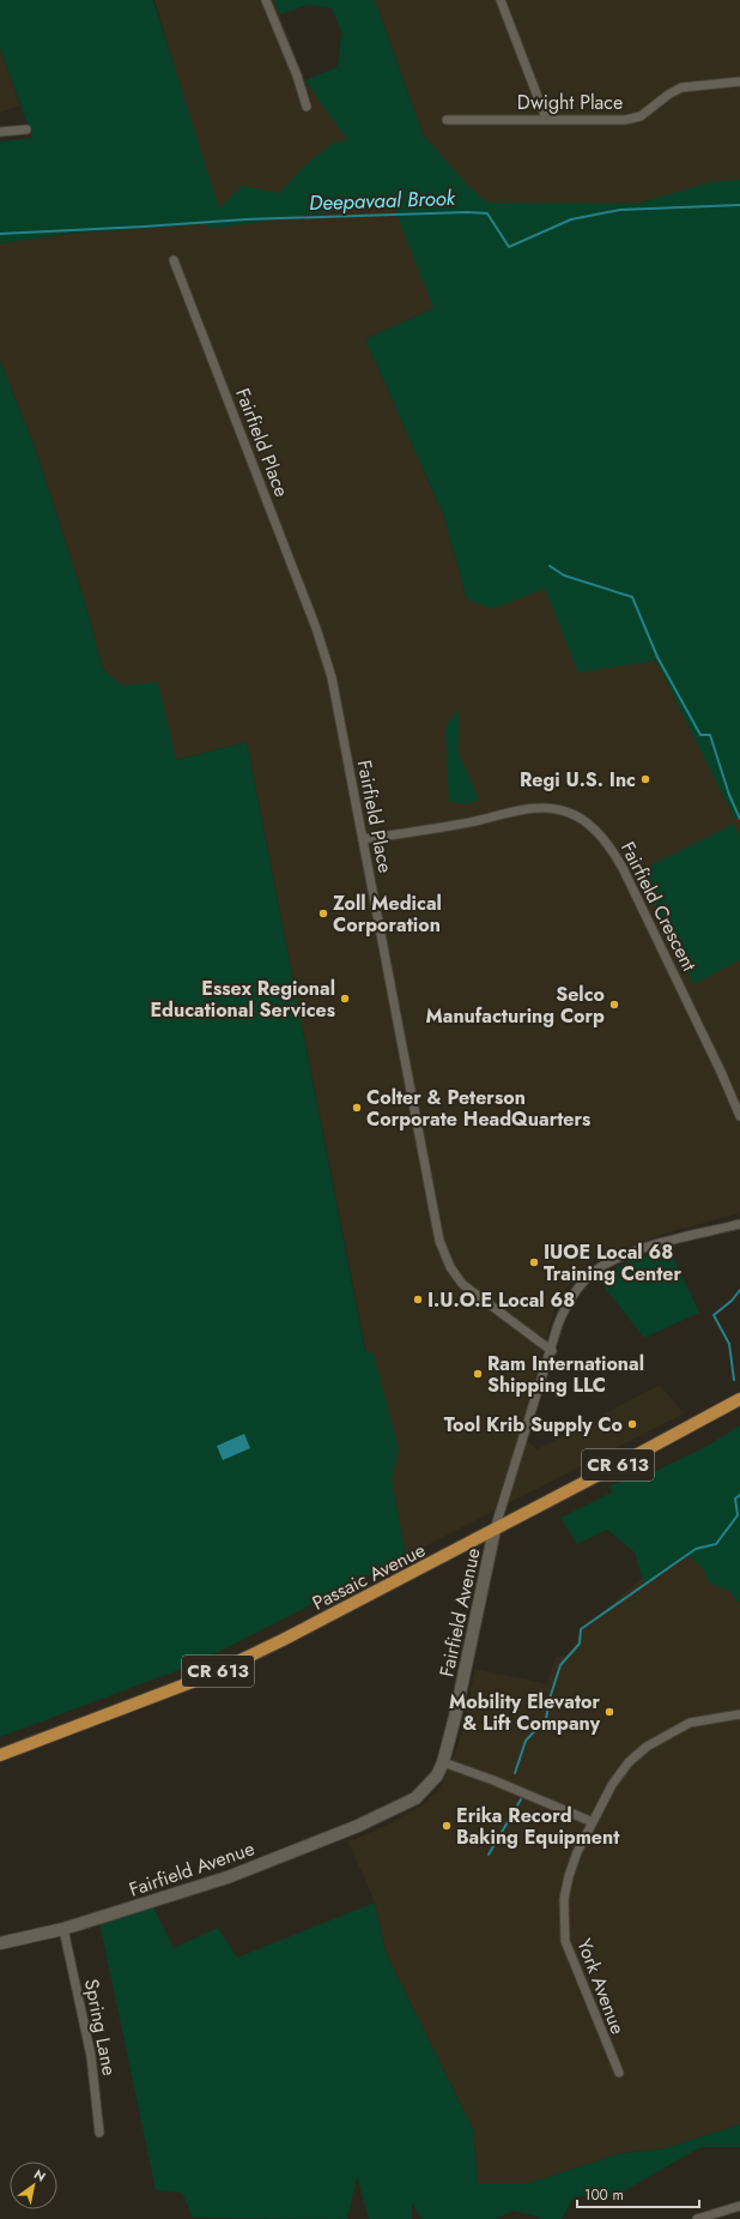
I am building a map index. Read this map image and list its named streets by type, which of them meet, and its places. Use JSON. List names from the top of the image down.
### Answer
{
  "streets": {
    "main road": ["CR 613", "Passaic Avenue"],
    "street": [
      "Dwight Place",
      "Fairfield Place",
      "Fairfield Crescent",
      "Fairfield Avenue",
      "York Avenue",
      "Spring Lane"
    ]
  },
  "crossings": [
    ["Fairfield Place", "Fairfield Crescent"],
    ["Fairfield Place", "Fairfield Avenue"],
    ["Passaic Avenue", "Fairfield Avenue"],
    ["Fairfield Avenue", "Spring Lane"]
  ],
  "water": ["Deepavaal Brook"],
  "places": [
    "Regi U.S. Inc",
    "Zoll Medical Corporation",
    "Essex Regional Educational Services",
    "Selco Manufacturing Corp",
    "Colter & Peterson Corporate HeadQuarters",
    "IUOE Local 68 Training Center",
    "I.U.O.E Local 68",
    "Ram International Shipping LLC",
    "Tool Krib Supply Co",
    "Mobility Elevator & Lift Company",
    "Erika Record Baking Equipment"
  ],
  "scale_bar": "100 m",
  "north": "top right"
}
